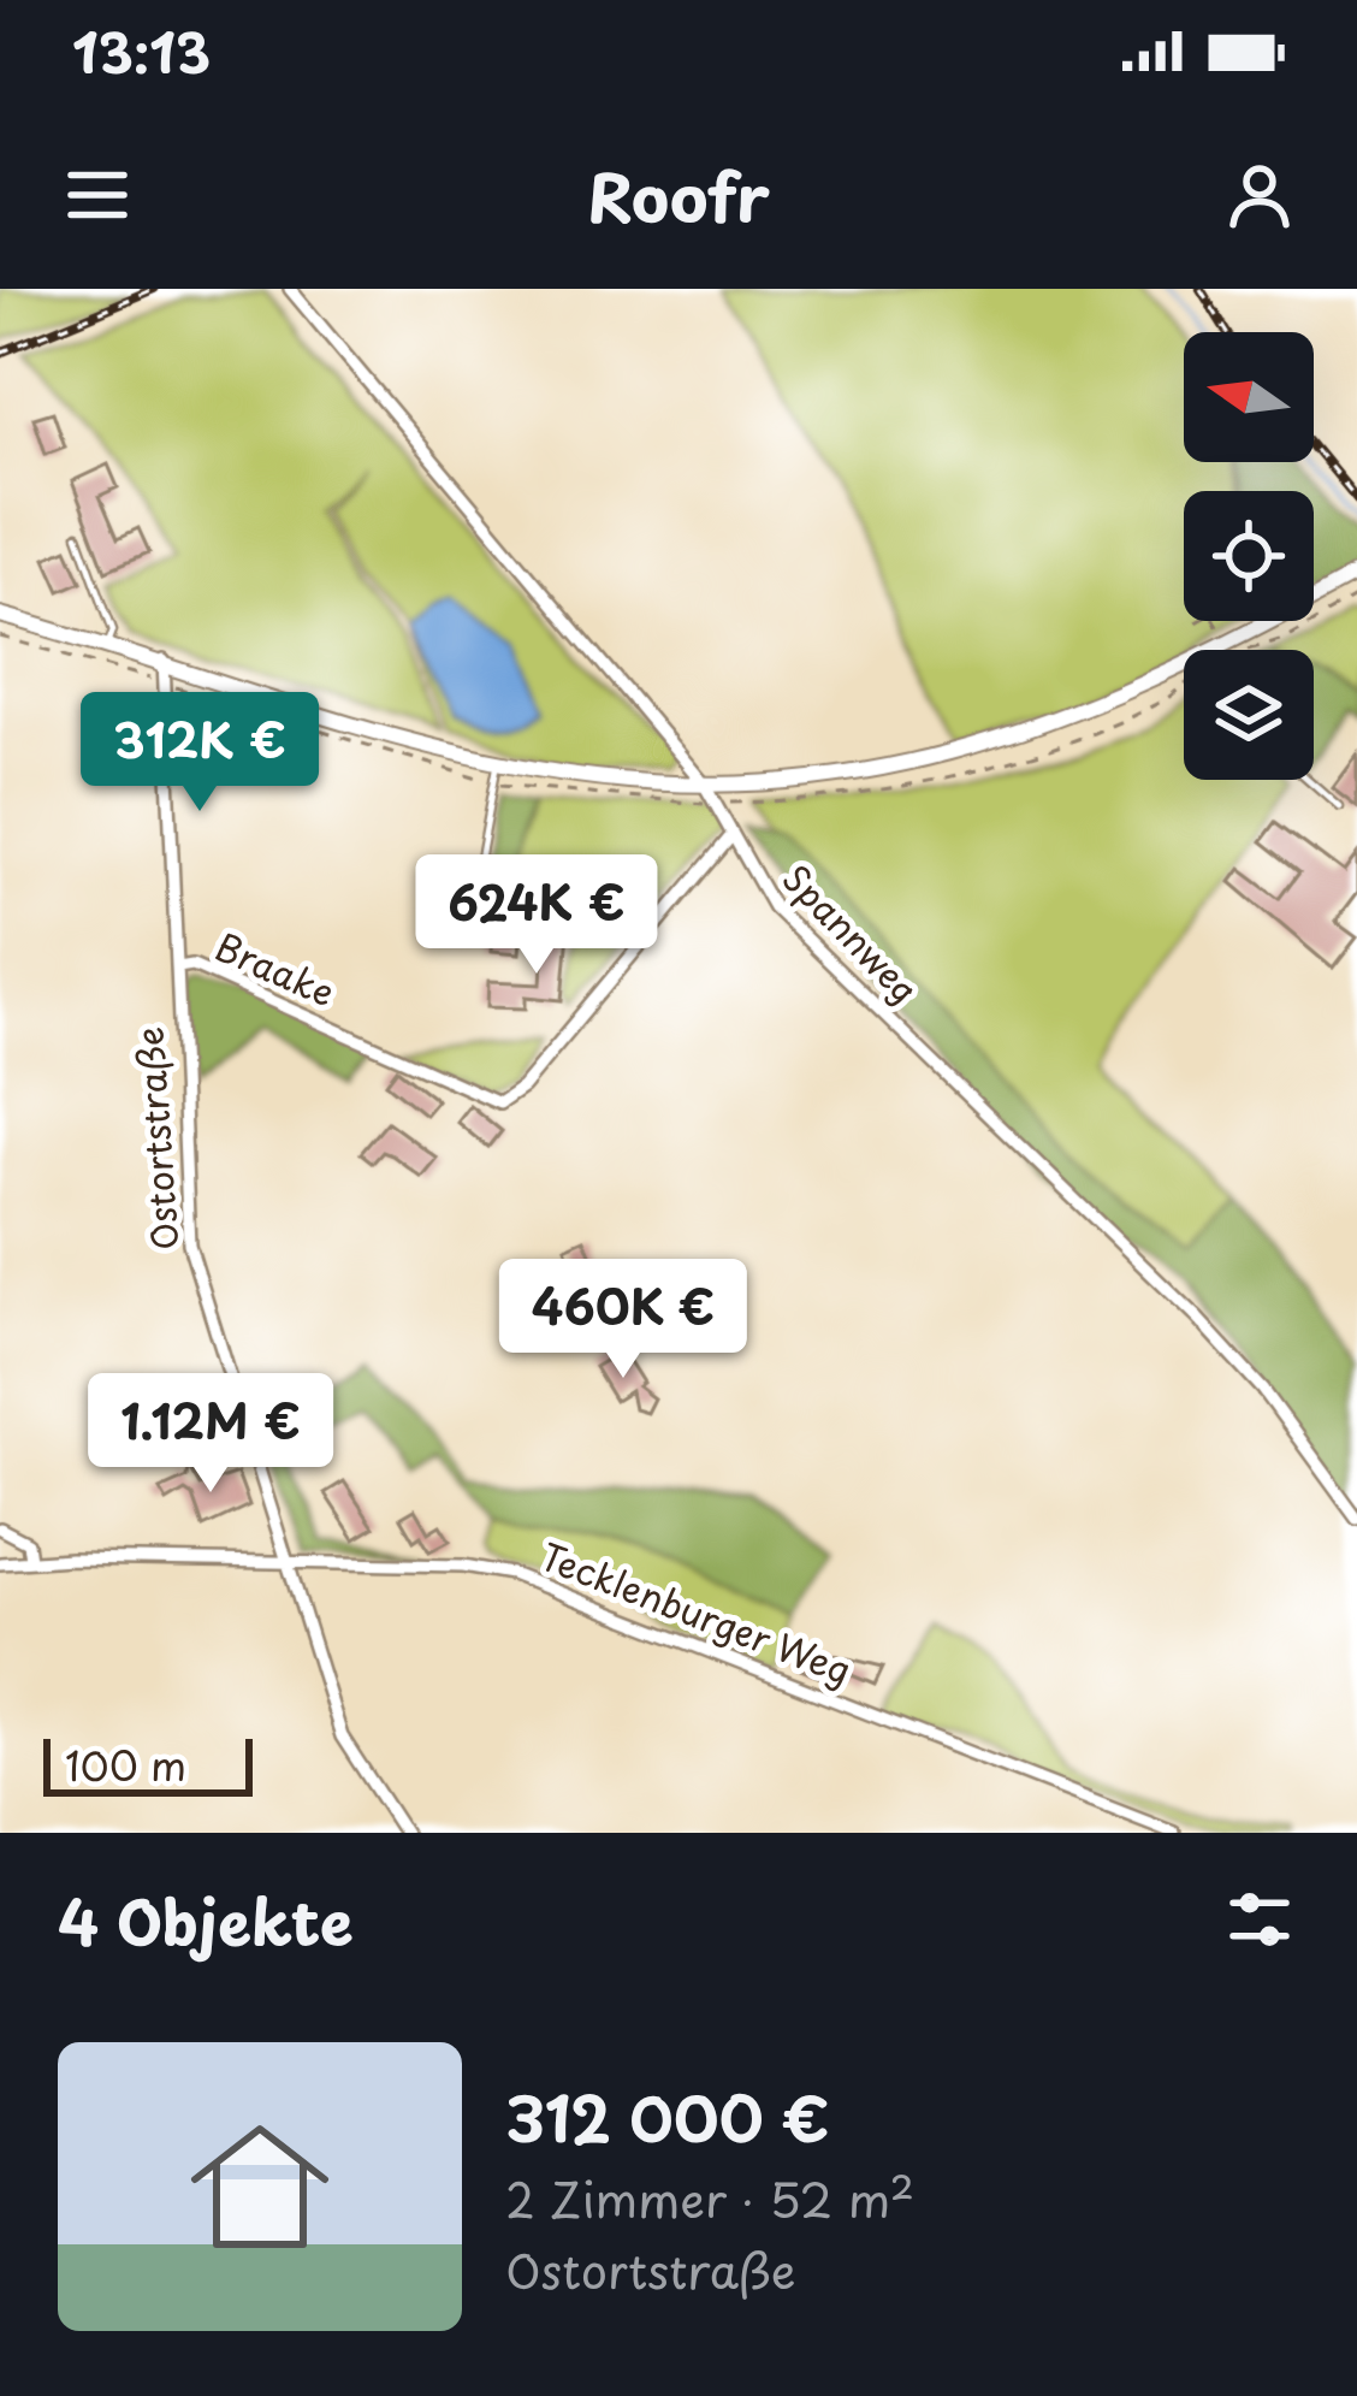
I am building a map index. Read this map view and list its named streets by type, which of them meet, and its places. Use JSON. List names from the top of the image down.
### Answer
{
  "streets": {
    "street": [
      "Spannweg",
      "Braake",
      "Ostortstraße",
      "Tecklenburger Weg"
    ]
  },
  "crossings": [
    ["Spannweg", "Braake"],
    ["Braake", "Ostortstraße"],
    ["Ostortstraße", "Tecklenburger Weg"]
  ],
  "scale_bar": "100 m",
  "north": "left",
  "page": {
    "status": "13:13",
    "header": "Roofr",
    "price": [
      "312K €",
      "624K €",
      "460K €",
      "1.12M €"
    ],
    "scale": "100 m",
    "heading": "4 Objekte",
    "list": [
      {
        "name": "312 000 €",
        "note": "2 Zimmer · 52 m² · Ostortstraße"
      }
    ]
  }
}
